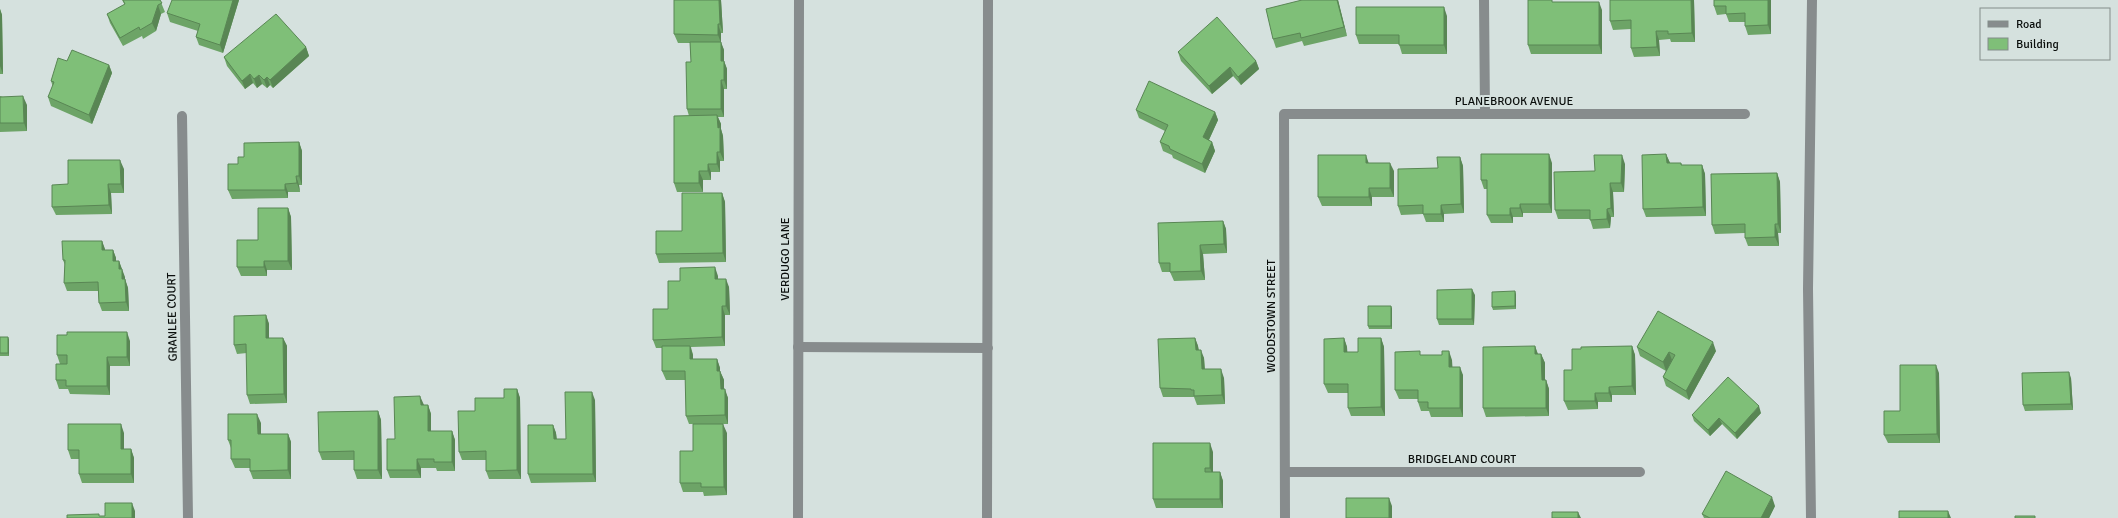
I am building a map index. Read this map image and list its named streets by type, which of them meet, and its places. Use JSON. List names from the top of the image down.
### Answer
{
  "streets": {
    "street": [
      "PLANEBROOK AVENUE",
      "VERDUGO LANE",
      "WOODSTOWN STREET",
      "GRANLEE COURT",
      "BRIDGELAND COURT"
    ]
  },
  "crossings": [
    ["PLANEBROOK AVENUE", "WOODSTOWN STREET"],
    ["WOODSTOWN STREET", "BRIDGELAND COURT"]
  ],
  "legend": ["Road", "Building"]
}
